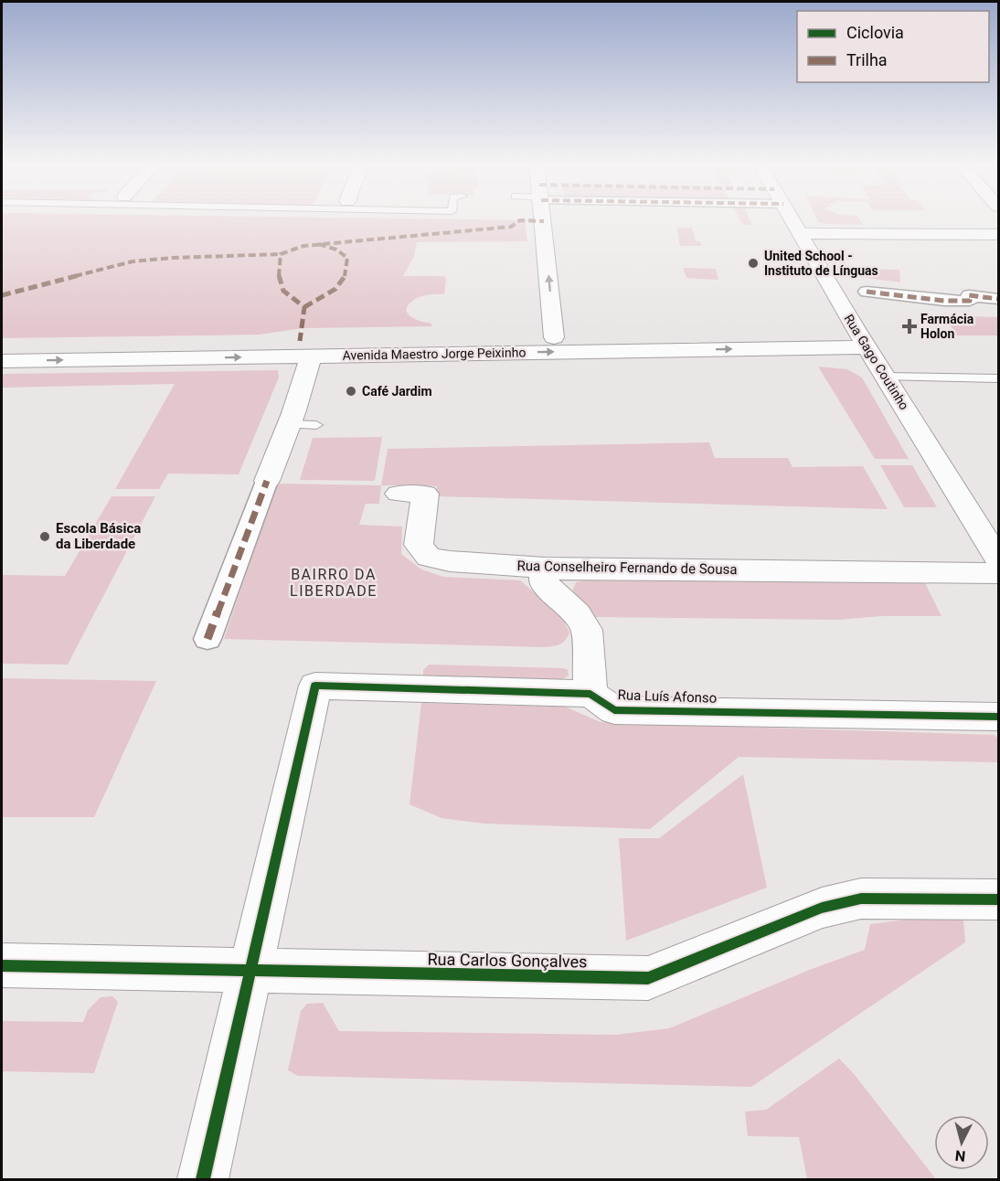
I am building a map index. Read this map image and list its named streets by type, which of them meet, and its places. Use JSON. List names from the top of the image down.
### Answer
{
  "streets": {
    "street": [
      "Avenida Maestro Jorge Peixinho",
      "Rua Gago Coutinho",
      "Rua Conselheiro Fernando de Sousa",
      "Rua Luís Afonso",
      "Rua Carlos Gonçalves"
    ]
  },
  "crossings": [
    ["Avenida Maestro Jorge Peixinho", "Rua Gago Coutinho"]
  ],
  "districts": ["BAIRRO DA LIBERDADE"],
  "places": {
    "other": ["United School - Instituto de Línguas", "Café Jardim", "Escola Básica da Liberdade"],
    "health": ["Farmácia Holon"]
  },
  "legend": ["Ciclovia", "Trilha"],
  "north": "bottom"
}
